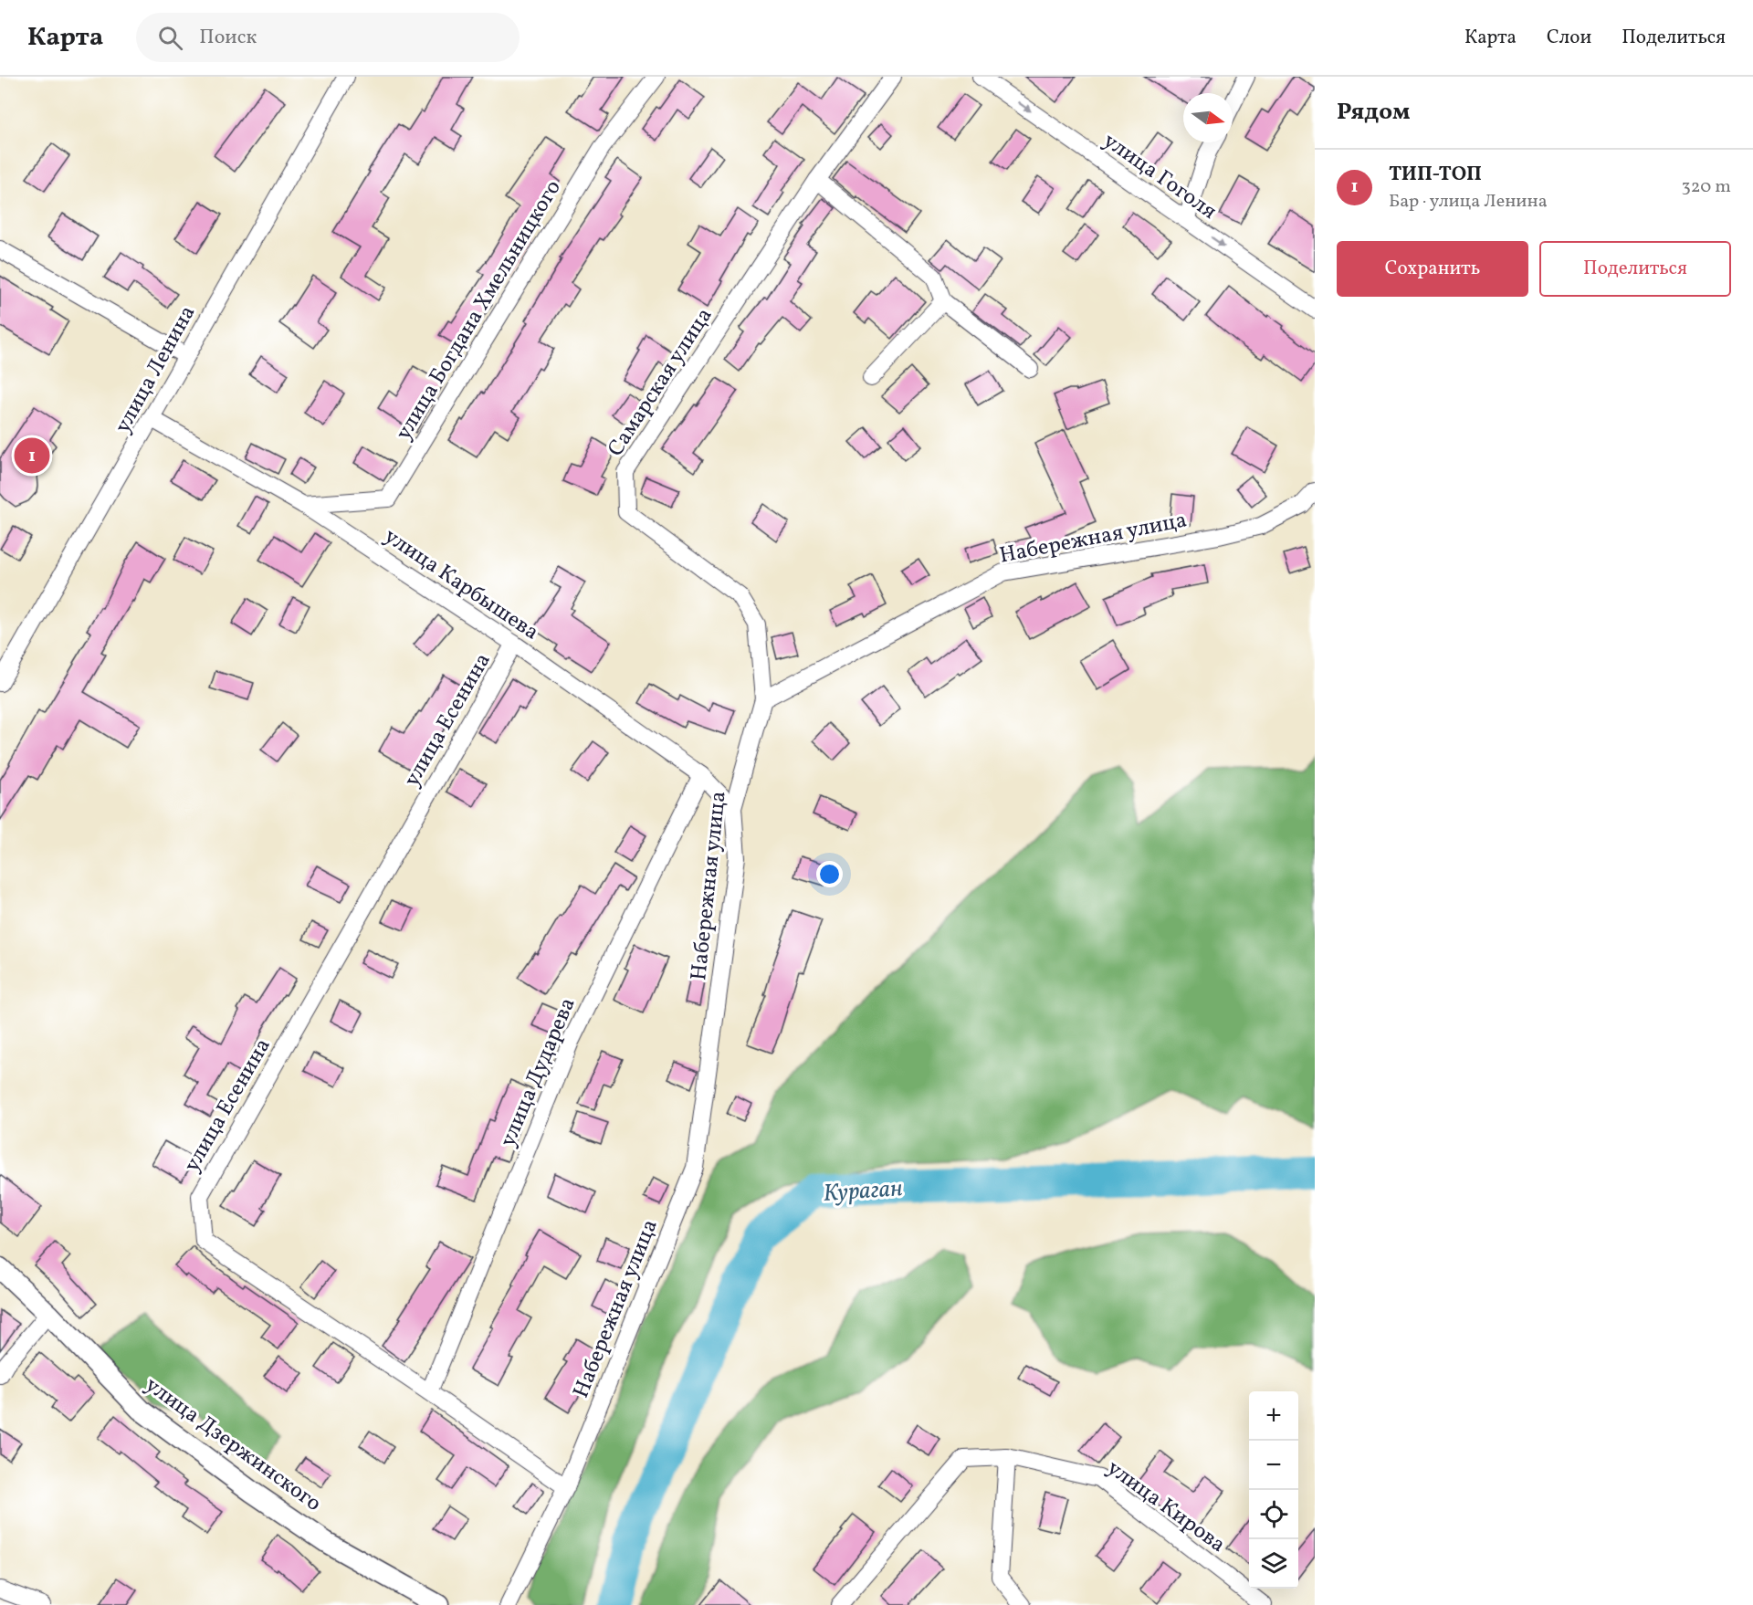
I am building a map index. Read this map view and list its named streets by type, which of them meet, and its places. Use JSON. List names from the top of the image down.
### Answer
{
  "streets": {
    "street": [
      "улица Гоголя",
      "улица Богдана Хмельницкого",
      "улица Ленина",
      "Самарская улица",
      "Набережная улица",
      "улица Карбышева",
      "улица Есенина",
      "улица Дударева",
      "улица Дзержинского",
      "улица Кирова"
    ]
  },
  "crossings": [
    ["улица Богдана Хмельницкого", "улица Карбышева"],
    ["улица Ленина", "улица Карбышева"],
    ["Самарская улица", "Набережная улица"],
    ["Набережная улица", "улица Карбышева"],
    ["Набережная улица", "улица Есенина"],
    ["улица Карбышева", "улица Есенина"],
    ["улица Карбышева", "улица Дударева"],
    ["улица Есенина", "улица Дударева"]
  ],
  "one_way": ["улица Гоголя"],
  "water": ["Кураган"],
  "north": "right",
  "page": {
    "header": "Карта",
    "search": "Поиск",
    "nav": ["Карта", "Слои", "Поделиться"],
    "heading": "Рядом",
    "list": [
      {
        "mark": "1",
        "name": "ТИП-ТОП",
        "note": "Бар · улица Ленина",
        "value": "320 m"
      }
    ],
    "buttons": ["Сохранить", "Поделиться"],
    "pins": "1",
    "map_buttons": ["+", "−"]
  }
}
